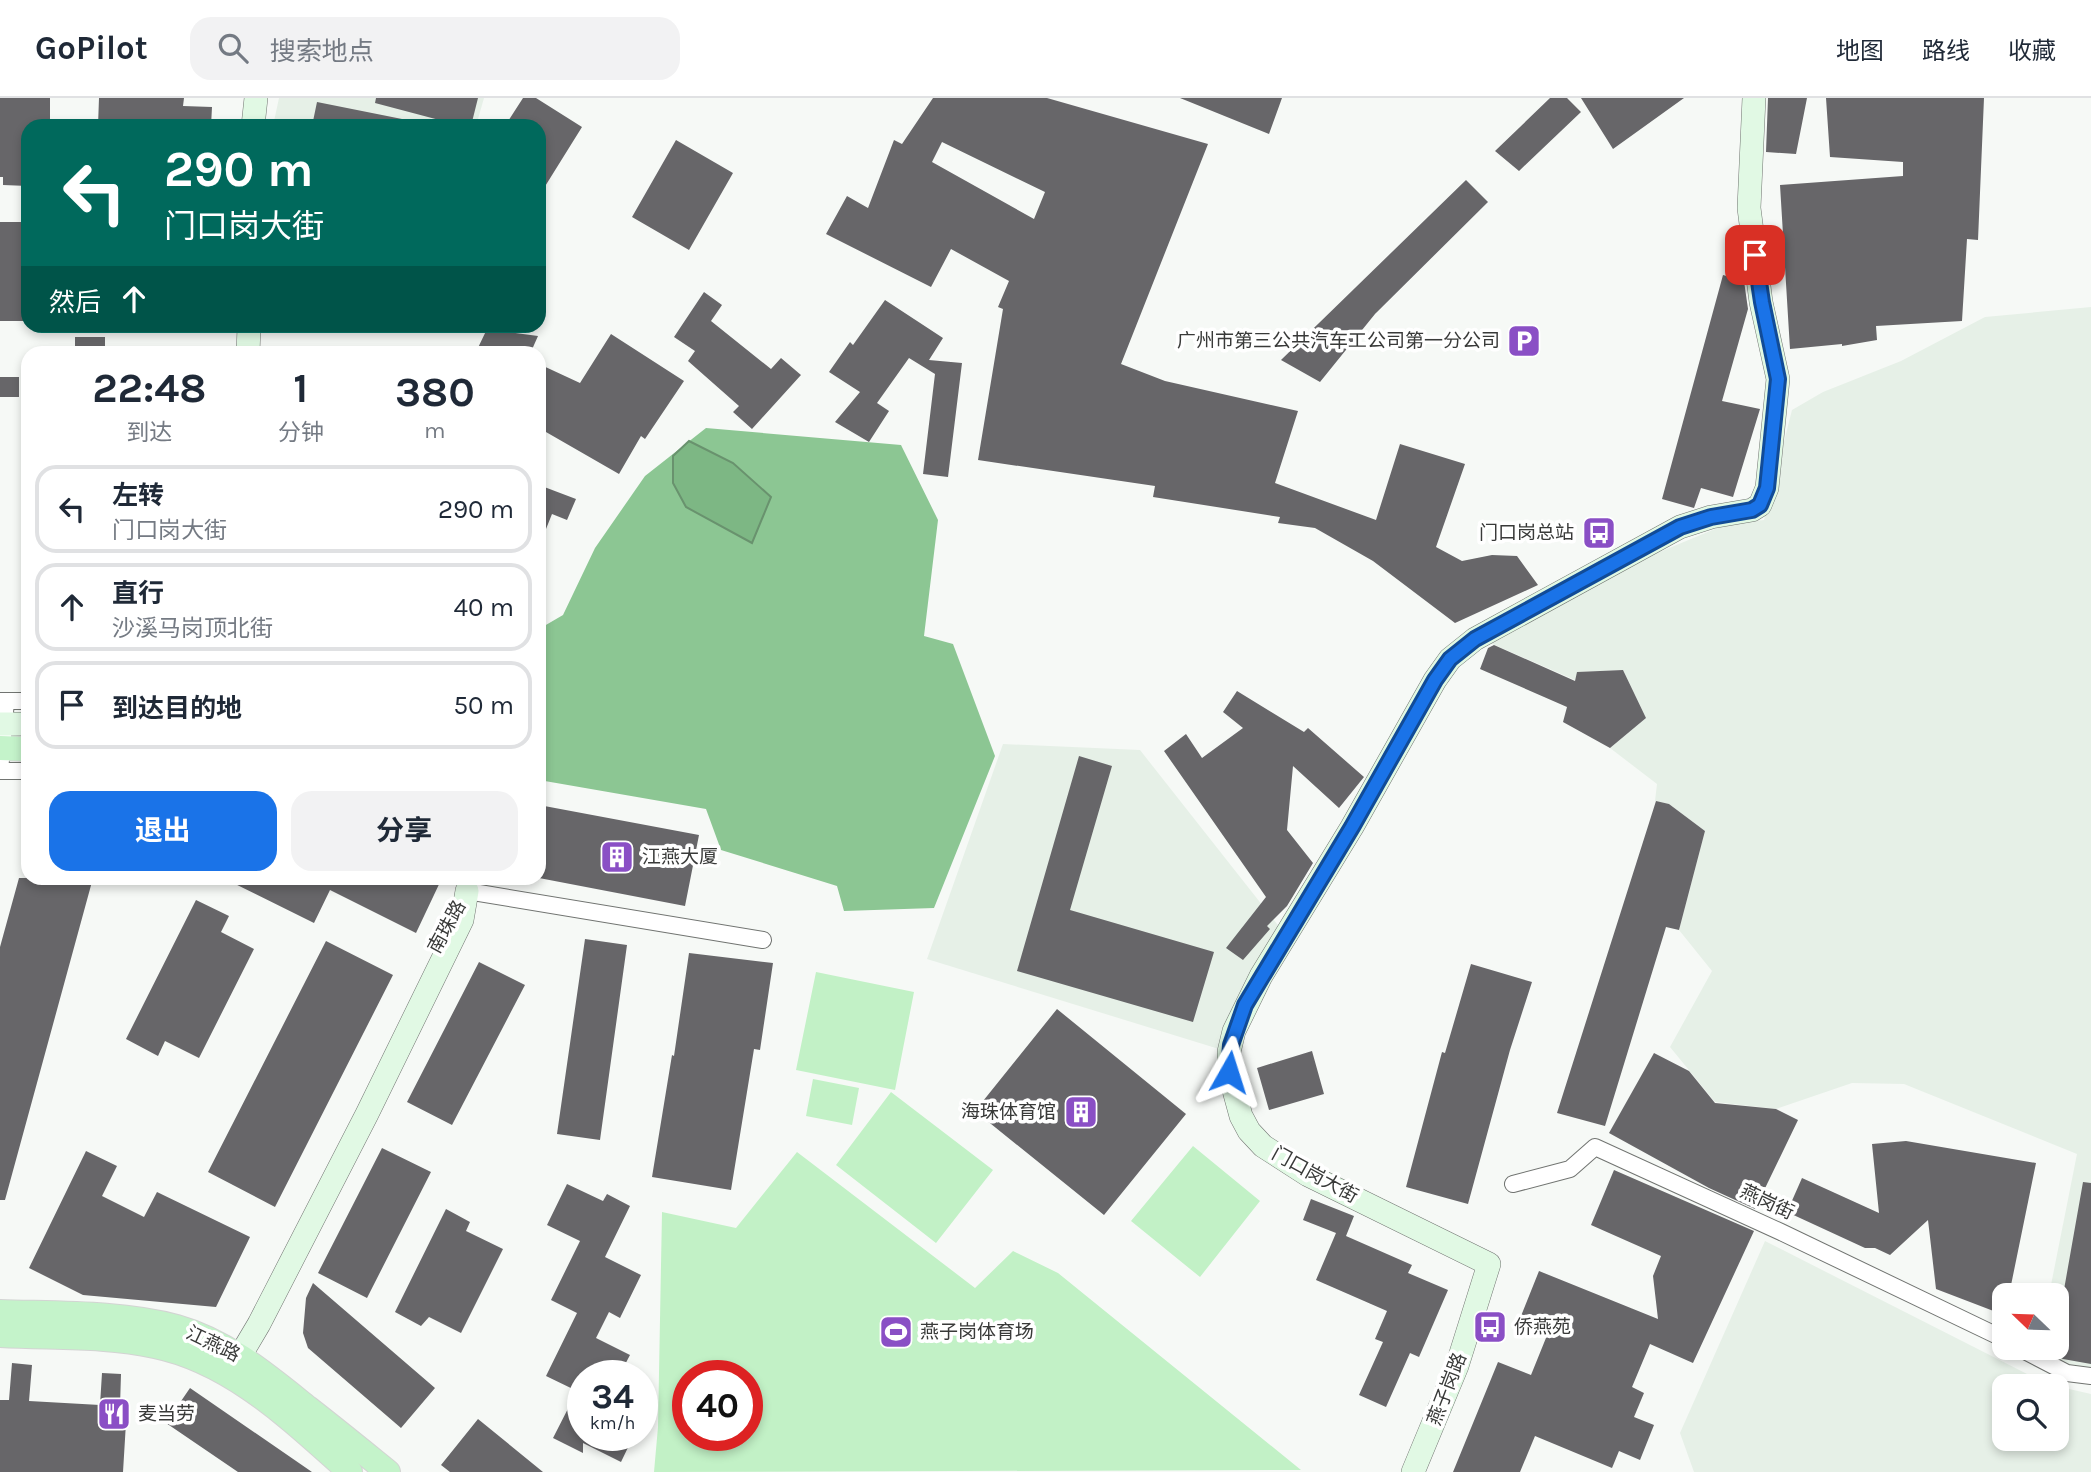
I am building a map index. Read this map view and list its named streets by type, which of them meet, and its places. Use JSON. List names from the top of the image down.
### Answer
{
  "streets": {
    "main road": ["江燕路"],
    "street": [
      "南珠路",
      "门口岗大街",
      "燕岗街",
      "燕子岗路"
    ]
  },
  "crossings": [
    ["南珠路", "江燕路"],
    ["门口岗大街", "燕子岗路"]
  ],
  "places": {
    "parking": ["广州市第三公共汽车工公司第一分公司"],
    "bus stop": ["门口岗总站", "侨燕苑"],
    "building": ["江燕大厦", "海珠体育馆"],
    "sports": ["燕子岗体育场"],
    "restaurant": ["麦当劳"]
  },
  "north": "top left",
  "page": {
    "header": "GoPilot",
    "search": "搜索地点",
    "nav": ["地图", "路线", "收藏"],
    "turn": ["290 m", "门口岗大街"],
    "then": "然后",
    "eta": [
      "22:48",
      "到达",
      "1",
      "分钟",
      "380",
      "m"
    ],
    "list": [
      {
        "name": "左转",
        "note": "门口岗大街",
        "value": "290 m"
      },
      {
        "name": "直行",
        "note": "沙溪马岗顶北街",
        "value": "40 m"
      },
      {
        "name": "到达目的地",
        "value": "50 m"
      }
    ],
    "buttons": ["退出", "分享"],
    "speed": "34 km/h",
    "limit": "40"
  }
}
